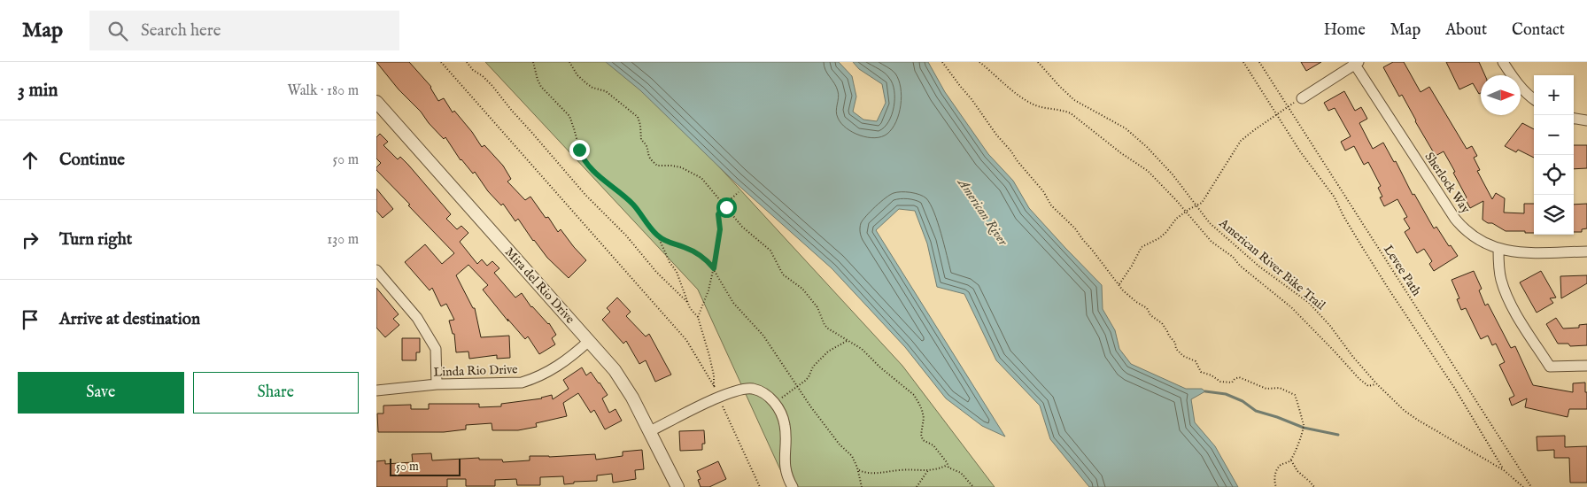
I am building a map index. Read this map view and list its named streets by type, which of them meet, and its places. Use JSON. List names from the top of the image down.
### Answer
{
  "streets": {
    "street": ["Sherlock Way", "Mira del Rio Drive", "Linda Rio Drive"],
    "path": ["American River Bike Trail", "Levee Path"]
  },
  "crossings": [
    ["Mira del Rio Drive", "Linda Rio Drive"]
  ],
  "water": ["American River"],
  "scale_bar": "50 m",
  "north": "right",
  "page": {
    "header": "Map",
    "search": "Search here",
    "nav": [
      "Home",
      "Map",
      "About",
      "Contact"
    ],
    "heading": ["3 min", "Walk · 180 m"],
    "map_buttons": ["+", "−"],
    "list": [
      ["Continue", "50 m"],
      ["Turn right", "130 m"],
      "Arrive at destination"
    ],
    "buttons": ["Save", "Share"],
    "scale": "50 m"
  }
}
